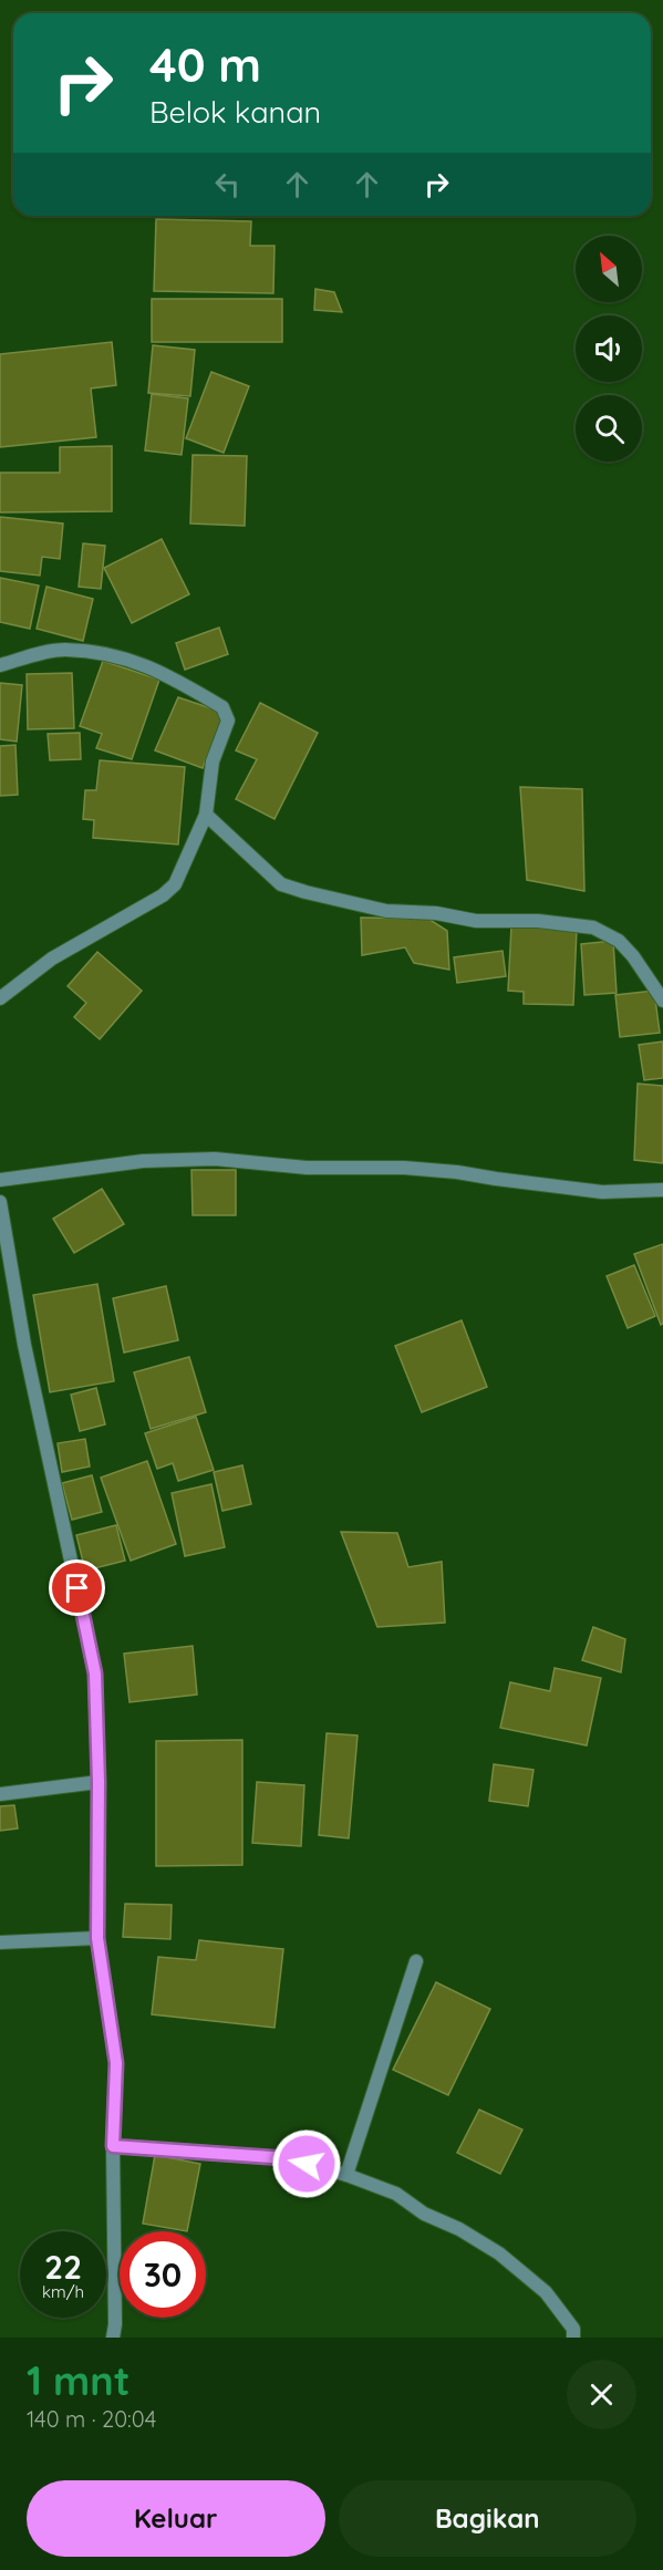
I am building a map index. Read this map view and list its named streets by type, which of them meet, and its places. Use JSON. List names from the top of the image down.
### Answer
{
  "north": "top left",
  "page": {
    "turn": ["40 m", "Belok kanan"],
    "speed": "22 km/h",
    "limit": "30",
    "heading": ["1 mnt", "140 m · 20:04"],
    "buttons": ["Keluar", "Bagikan"]
  }
}
